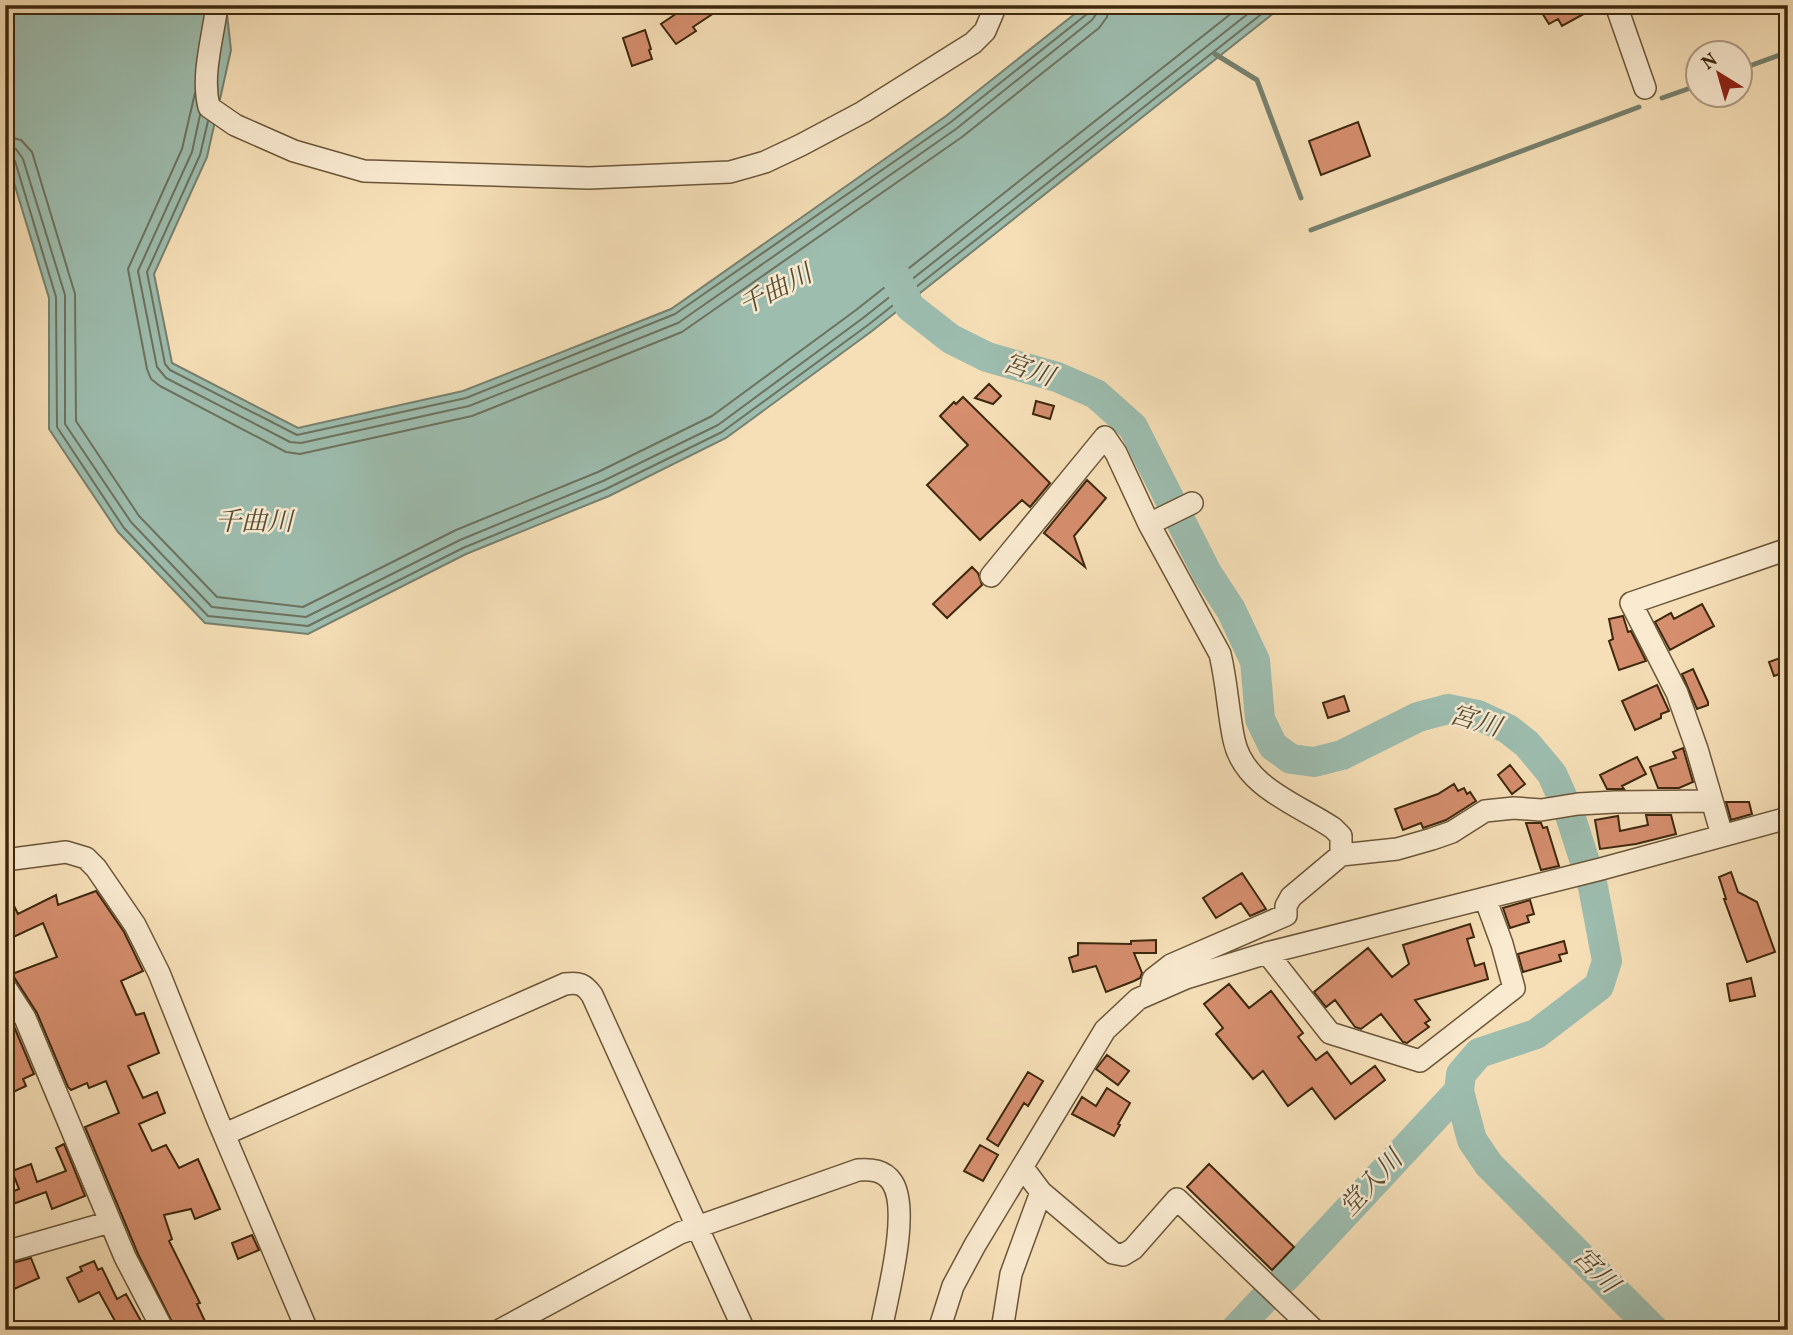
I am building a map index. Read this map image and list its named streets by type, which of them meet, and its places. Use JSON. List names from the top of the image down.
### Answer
{
  "water": ["千曲川", "宮川", "堂入川"],
  "north": "top left"
}
